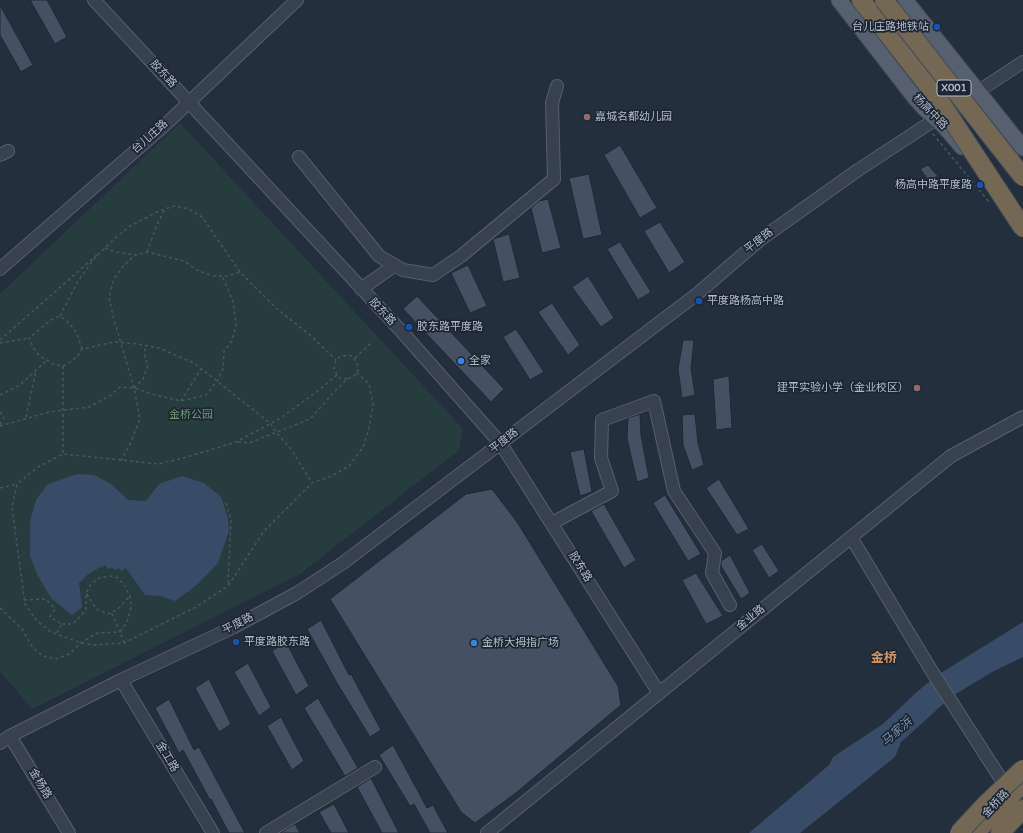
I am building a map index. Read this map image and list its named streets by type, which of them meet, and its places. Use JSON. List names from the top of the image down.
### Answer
{
  "streets": {
    "highway": ["X001", "杨高中路"],
    "main road": ["金桥路"],
    "street": [
      "胶东路",
      "台儿庄路",
      "平度路",
      "金业路",
      "金工路",
      "金杨路"
    ]
  },
  "crossings": [
    ["胶东路", "台儿庄路"],
    ["胶东路", "平度路"],
    ["胶东路", "金业路"],
    ["X001", "平度路"],
    ["杨高中路", "平度路"],
    ["平度路", "金工路"],
    ["平度路", "金杨路"]
  ],
  "districts": ["金桥"],
  "water": ["马家浜"],
  "parks": ["金桥公园"],
  "places": [
    "台儿庄路地铁站",
    "嘉城名都幼儿园",
    "杨高中路平度路",
    "平度路杨高中路",
    "胶东路平度路",
    "全家",
    "建平实验小学（金业校区）",
    "平度路胶东路",
    "金桥大拇指广场"
  ]
}
